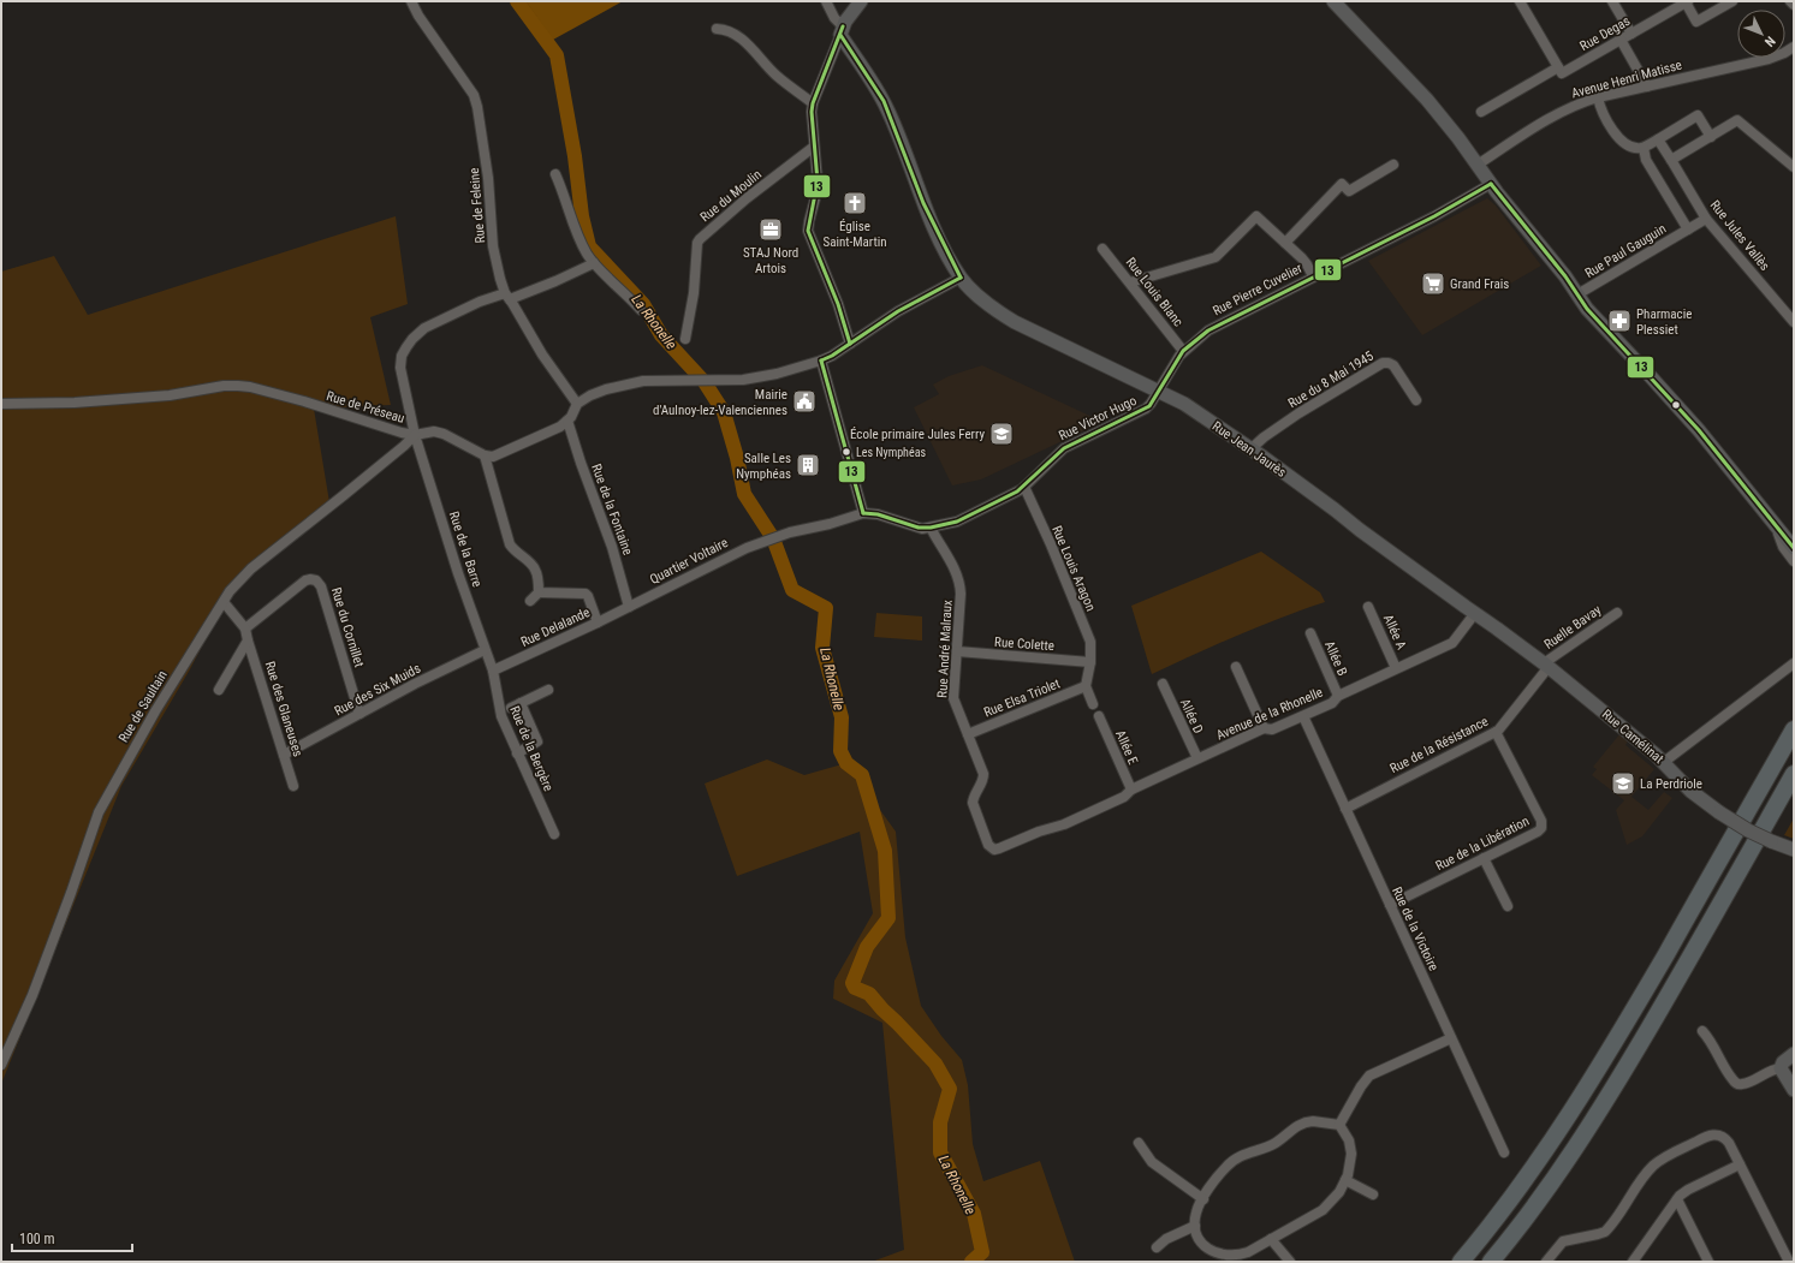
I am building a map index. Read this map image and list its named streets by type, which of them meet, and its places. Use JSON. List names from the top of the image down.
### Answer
{
  "streets": {
    "street": [
      "Rue Degas",
      "Avenue Henri Matisse",
      "Rue du Moulin",
      "Rue de Feleine",
      "Rue Jules Vallès",
      "Rue Paul Gauguin",
      "Rue Pierre Cuvelier",
      "Rue Louis Blanc",
      "Rue du 8 Mai 1945",
      "Rue de Préseau",
      "Rue Victor Hugo",
      "Rue Jean Jaurès",
      "Rue de la Fontaine",
      "Rue de la Barre",
      "Quartier Voltaire",
      "Rue Louis Aragon",
      "Rue du Cornillet",
      "Rue Delalande",
      "Ruelle Bavay",
      "Allée A",
      "Rue Colette",
      "Rue André Malraux",
      "Allée B",
      "Rue des Six Muids",
      "Rue Elsa Triolet",
      "Rue de Saultain",
      "Rue des Glaneuses",
      "Avenue de la Rhonelle",
      "Allée D",
      "Rue Camélinat",
      "Rue de la Résistance",
      "Allée E",
      "Rue de la Bergère",
      "Rue de la Libération",
      "Rue de la Victoire"
    ]
  },
  "crossings": [
    ["Rue de Feleine", "Rue de Préseau"],
    ["Rue de Feleine", "Rue de la Fontaine"],
    ["Rue de Feleine", "Rue de la Barre"],
    ["Rue de Feleine", "Rue de Saultain"],
    ["Rue Jules Vallès", "Rue Paul Gauguin"],
    ["Rue Pierre Cuvelier", "Rue Louis Blanc"],
    ["Rue Pierre Cuvelier", "Rue Victor Hugo"],
    ["Rue Pierre Cuvelier", "Rue Jean Jaurès"],
    ["Rue du 8 Mai 1945", "Rue Jean Jaurès"],
    ["Rue de Préseau", "Rue de la Fontaine"],
    ["Rue de Préseau", "Rue de la Barre"],
    ["Rue de Préseau", "Rue de Saultain"],
    ["Rue Victor Hugo", "Rue Jean Jaurès"],
    ["Rue Victor Hugo", "Quartier Voltaire"],
    ["Rue Victor Hugo", "Rue Louis Aragon"],
    ["Rue Victor Hugo", "Rue André Malraux"],
    ["Rue Jean Jaurès", "Avenue de la Rhonelle"],
    ["Rue Jean Jaurès", "Rue Camélinat"],
    ["Rue de la Fontaine", "Rue de la Barre"],
    ["Rue de la Fontaine", "Quartier Voltaire"],
    ["Rue de la Fontaine", "Rue Delalande"],
    ["Rue de la Fontaine", "Rue de Saultain"],
    ["Rue de la Barre", "Rue Delalande"],
    ["Rue de la Barre", "Rue des Six Muids"],
    ["Rue de la Barre", "Rue de Saultain"],
    ["Rue de la Barre", "Rue de la Bergère"],
    ["Quartier Voltaire", "Rue Delalande"],
    ["Rue Louis Aragon", "Rue Colette"],
    ["Rue du Cornillet", "Rue des Six Muids"],
    ["Rue du Cornillet", "Rue des Glaneuses"],
    ["Rue Delalande", "Rue de la Bergère"],
    ["Ruelle Bavay", "Rue Camélinat"],
    ["Ruelle Bavay", "Rue de la Résistance"],
    ["Allée A", "Avenue de la Rhonelle"],
    ["Rue Colette", "Rue André Malraux"],
    ["Rue André Malraux", "Rue Elsa Triolet"],
    ["Rue André Malraux", "Avenue de la Rhonelle"],
    ["Allée B", "Avenue de la Rhonelle"],
    ["Rue des Six Muids", "Rue des Glaneuses"],
    ["Avenue de la Rhonelle", "Allée D"],
    ["Avenue de la Rhonelle", "Allée E"],
    ["Avenue de la Rhonelle", "Rue de la Victoire"],
    ["Rue Camélinat", "Rue de la Résistance"],
    ["Rue de la Résistance", "Rue de la Libération"],
    ["Rue de la Résistance", "Rue de la Victoire"],
    ["Rue de la Libération", "Rue de la Victoire"]
  ],
  "water": ["La Rhonelle"],
  "places": {
    "church": ["Église Saint-Martin"],
    "office": ["STAJ Nord Artois"],
    "supermarket": ["Grand Frais"],
    "pharmacy": ["Pharmacie Plessiet"],
    "public building": ["Mairie d'Aulnoy-lez-Valenciennes"],
    "school or university": ["École primaire Jules Ferry", "La Perdriole"],
    "other": ["Les Nymphéas"],
    "building": ["Salle Les Nymphéas"]
  },
  "lines": ["transit line 13"],
  "scale_bar": "100 m",
  "north": "bottom right"
}
